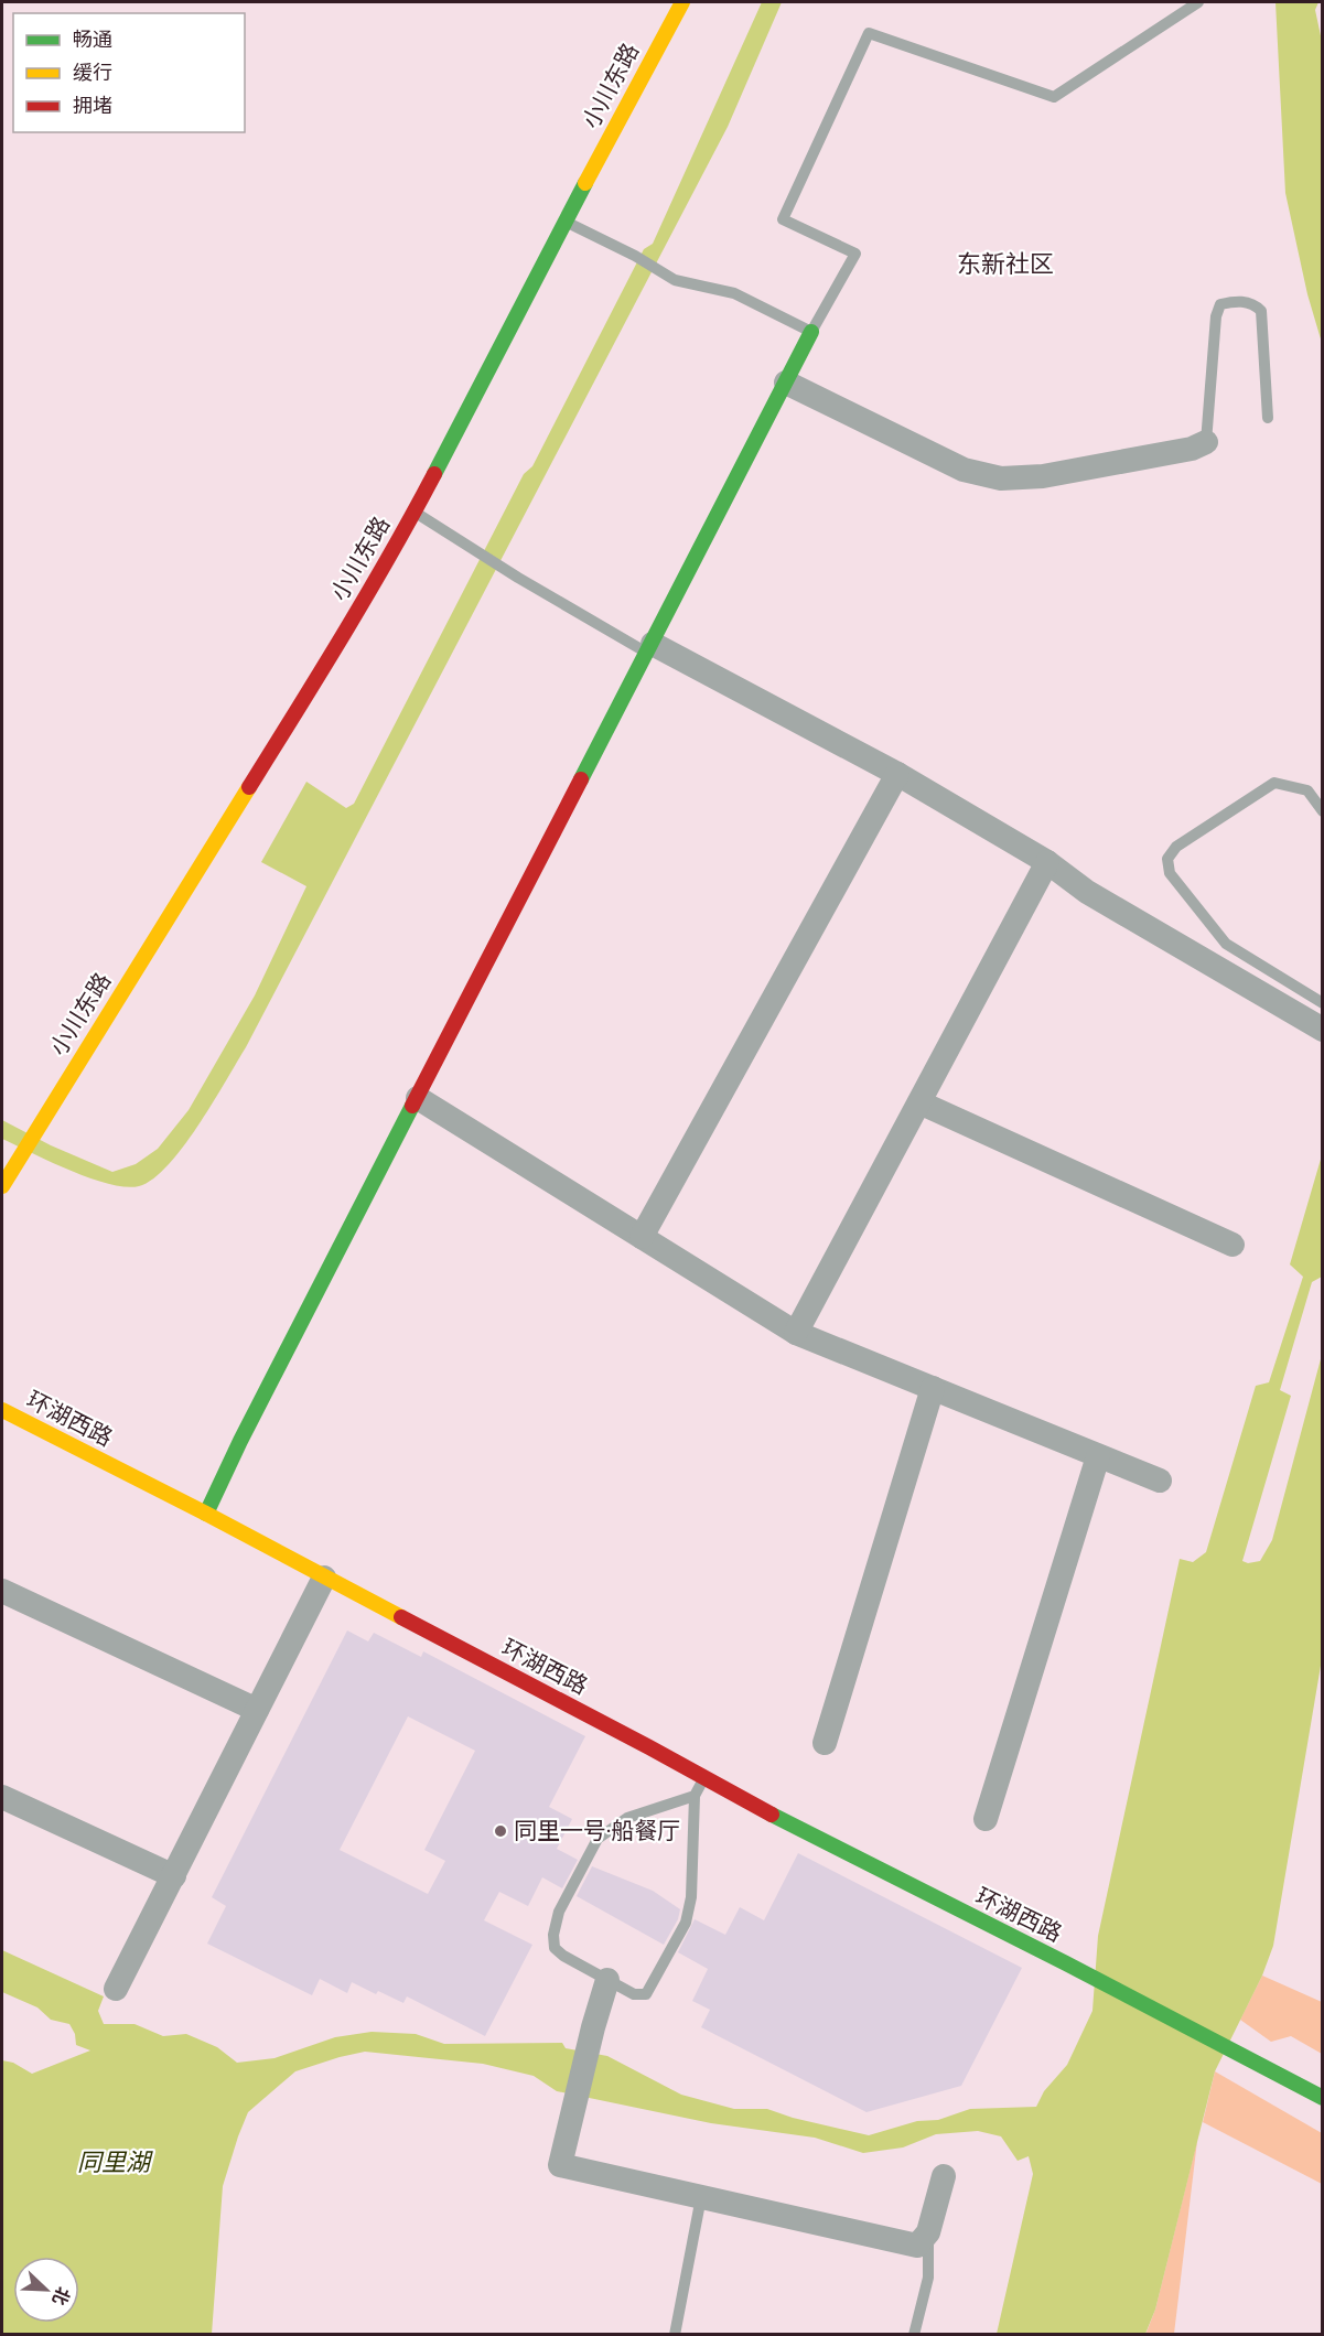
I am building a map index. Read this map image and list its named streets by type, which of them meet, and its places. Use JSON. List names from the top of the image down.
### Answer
{
  "streets": {
    "street": ["小川东路", "环湖西路"]
  },
  "districts": ["东新社区"],
  "water": ["同里湖"],
  "places": ["同里一号·船餐厅"],
  "legend": ["畅通", "缓行", "拥堵"],
  "north": "bottom right"
}
